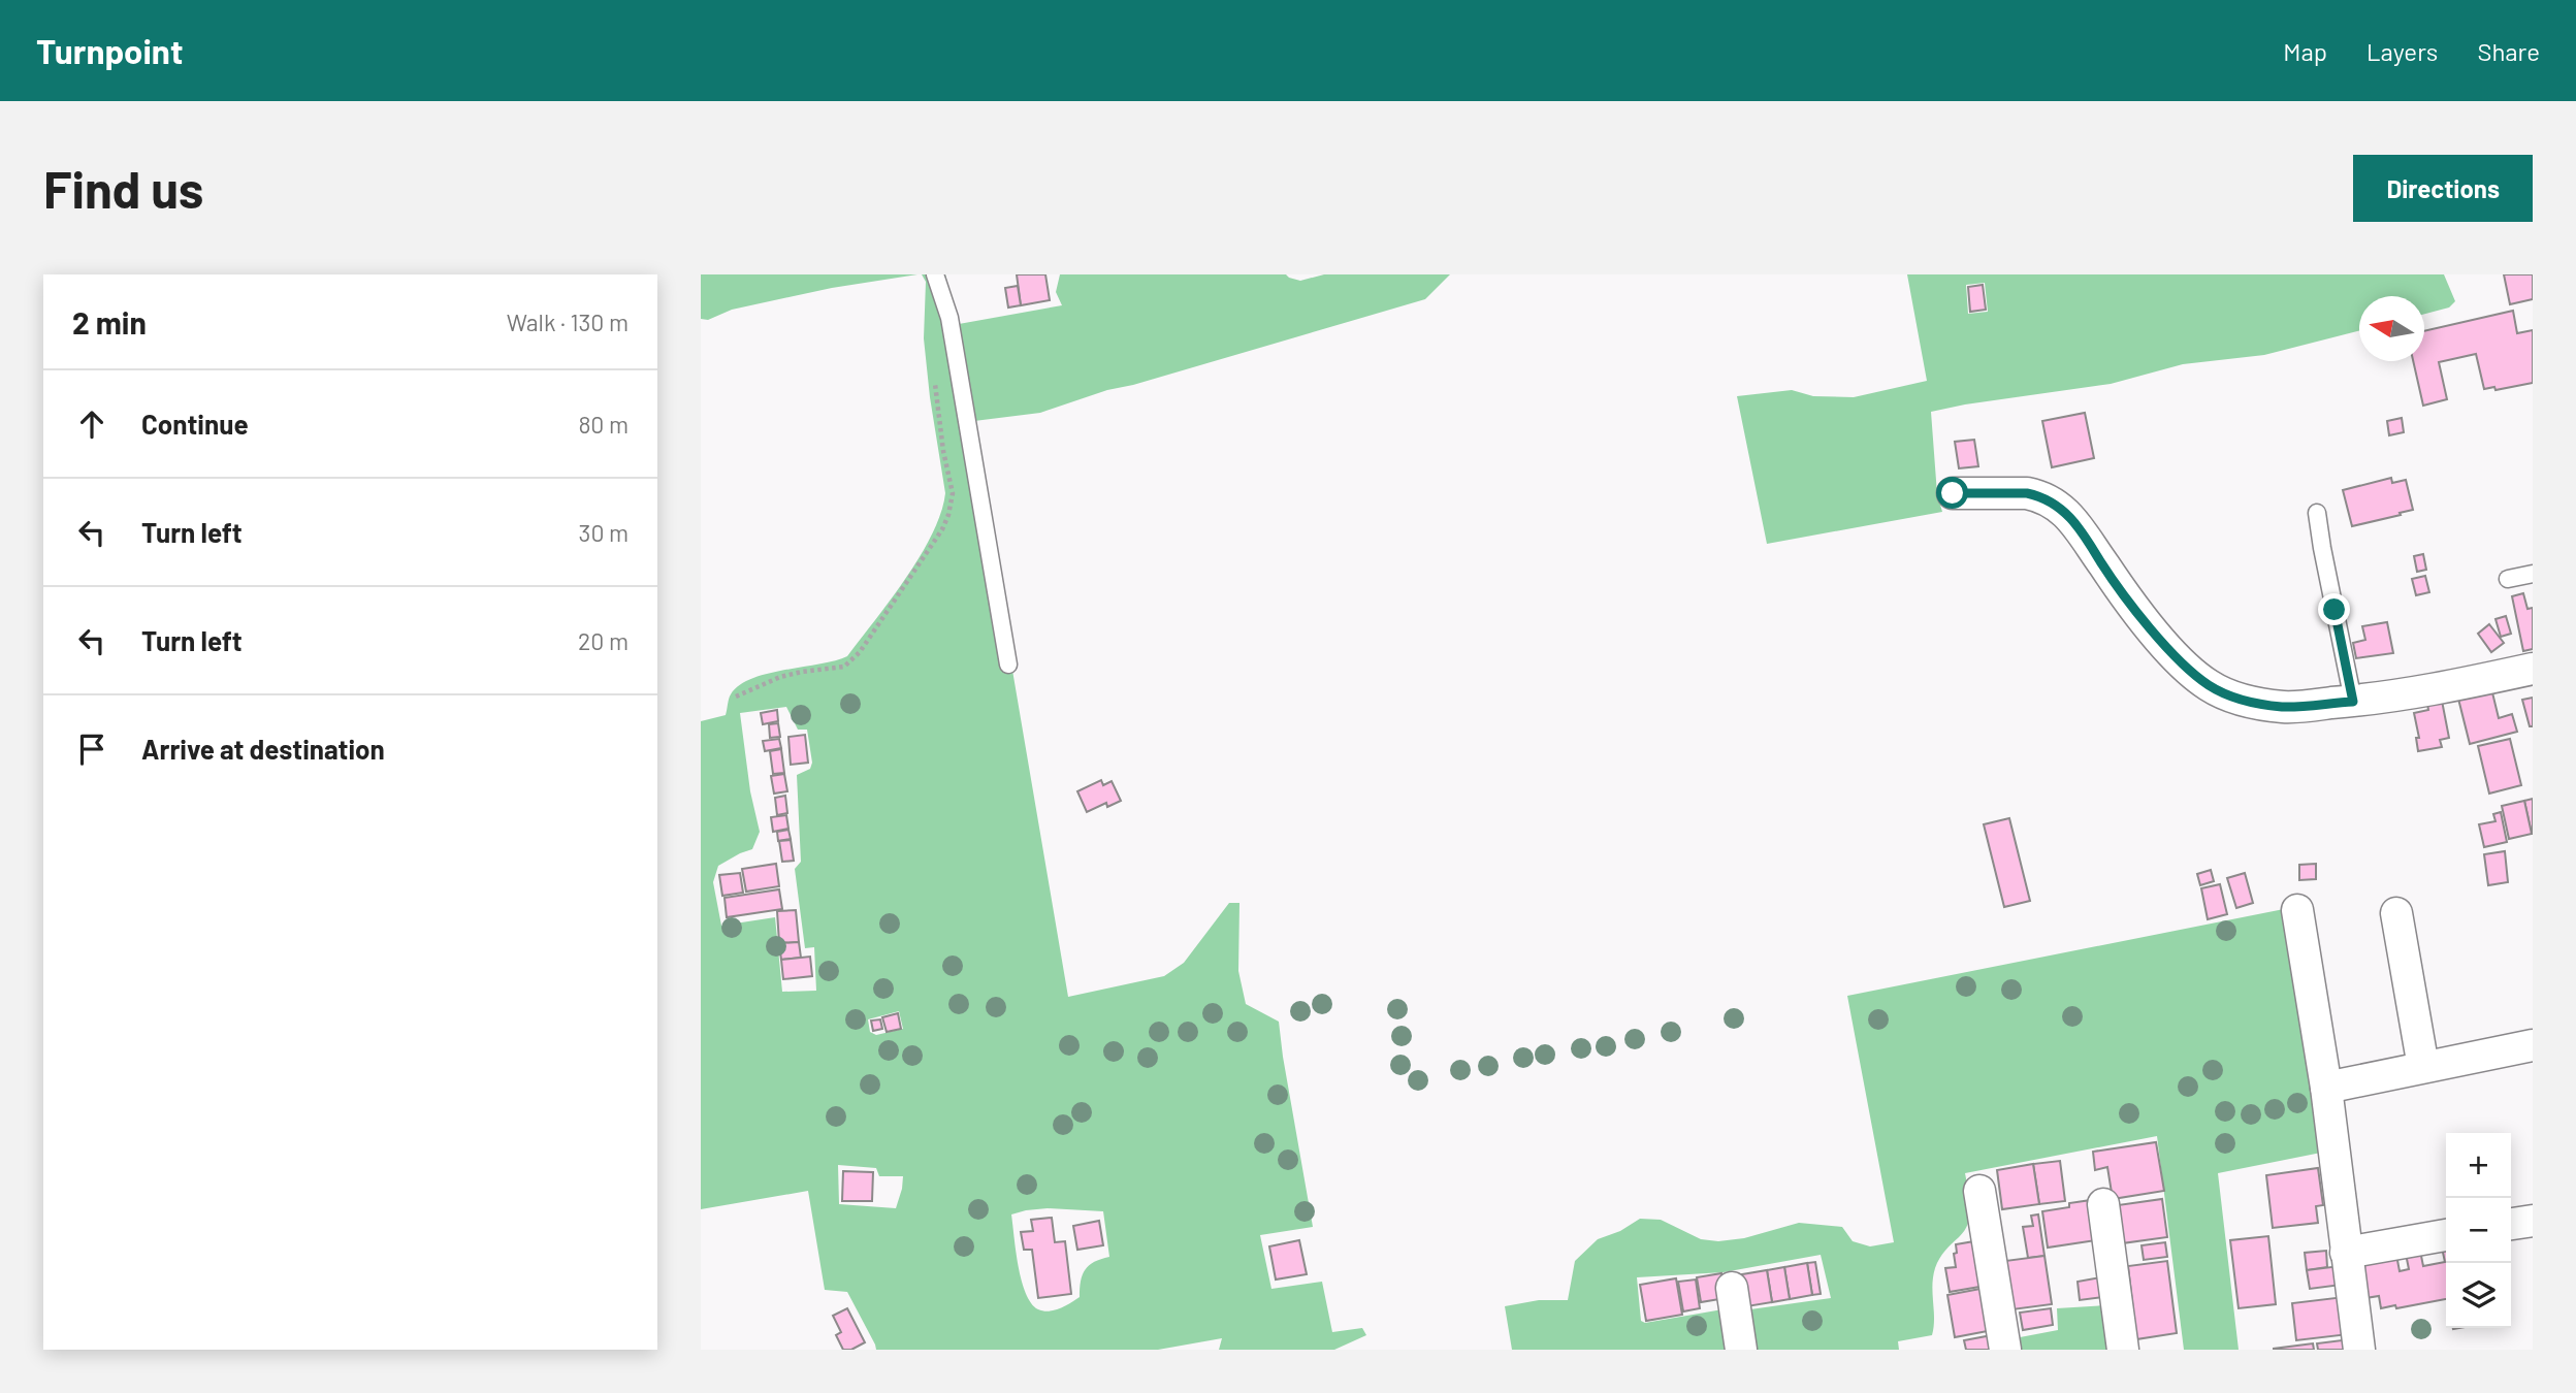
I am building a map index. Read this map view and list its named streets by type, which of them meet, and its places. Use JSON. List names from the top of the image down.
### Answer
{
  "north": "left",
  "page": {
    "header": "Turnpoint",
    "nav": ["Map", "Layers", "Share"],
    "buttons": "Directions",
    "title": "Find us",
    "heading": ["2 min", "Walk · 130 m"],
    "list": [
      ["Continue", "80 m"],
      ["Turn left", "30 m"],
      ["Turn left", "20 m"],
      "Arrive at destination"
    ],
    "map_buttons": ["+", "−"]
  }
}
